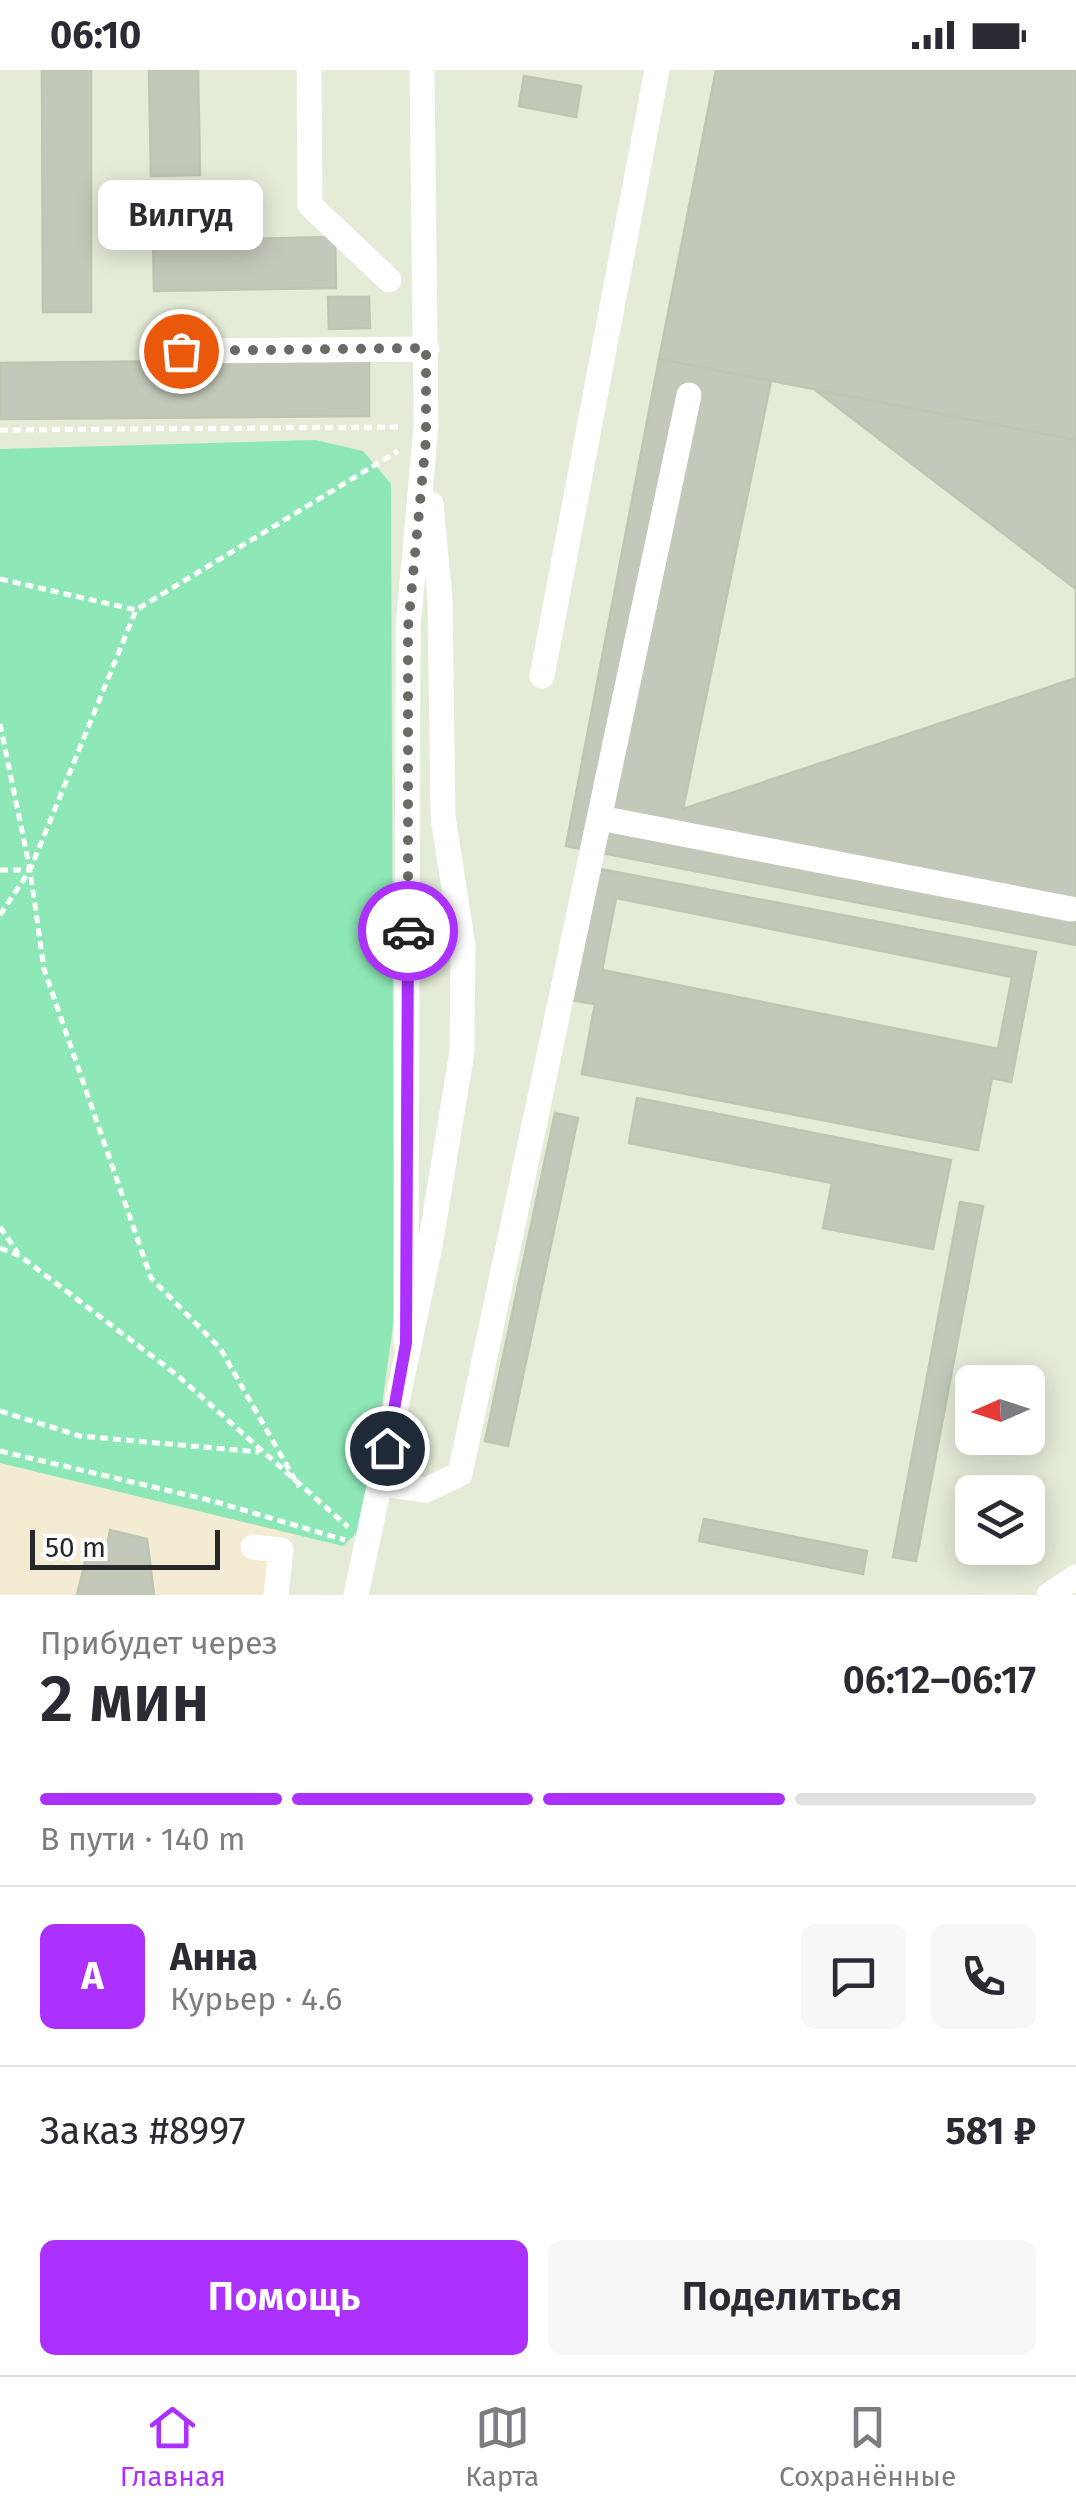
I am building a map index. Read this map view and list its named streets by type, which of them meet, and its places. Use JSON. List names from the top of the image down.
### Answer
{
  "places": ["Вилгуд"],
  "scale_bar": "50 m",
  "north": "left",
  "page": {
    "status": "06:10",
    "bubble": "Вилгуд",
    "scale": "50 m",
    "heading": ["2 мин", "Прибудет через", "06:12–06:17"],
    "panel": [
      "Анна",
      "Курьер · 4.6",
      "Заказ #8997",
      "581 ₽"
    ],
    "bar": "В пути · 140 m",
    "round": "А",
    "buttons": ["Помощь", "Поделиться"],
    "tabs": ["Главная", "Карта", "Сохранённые"]
  }
}
